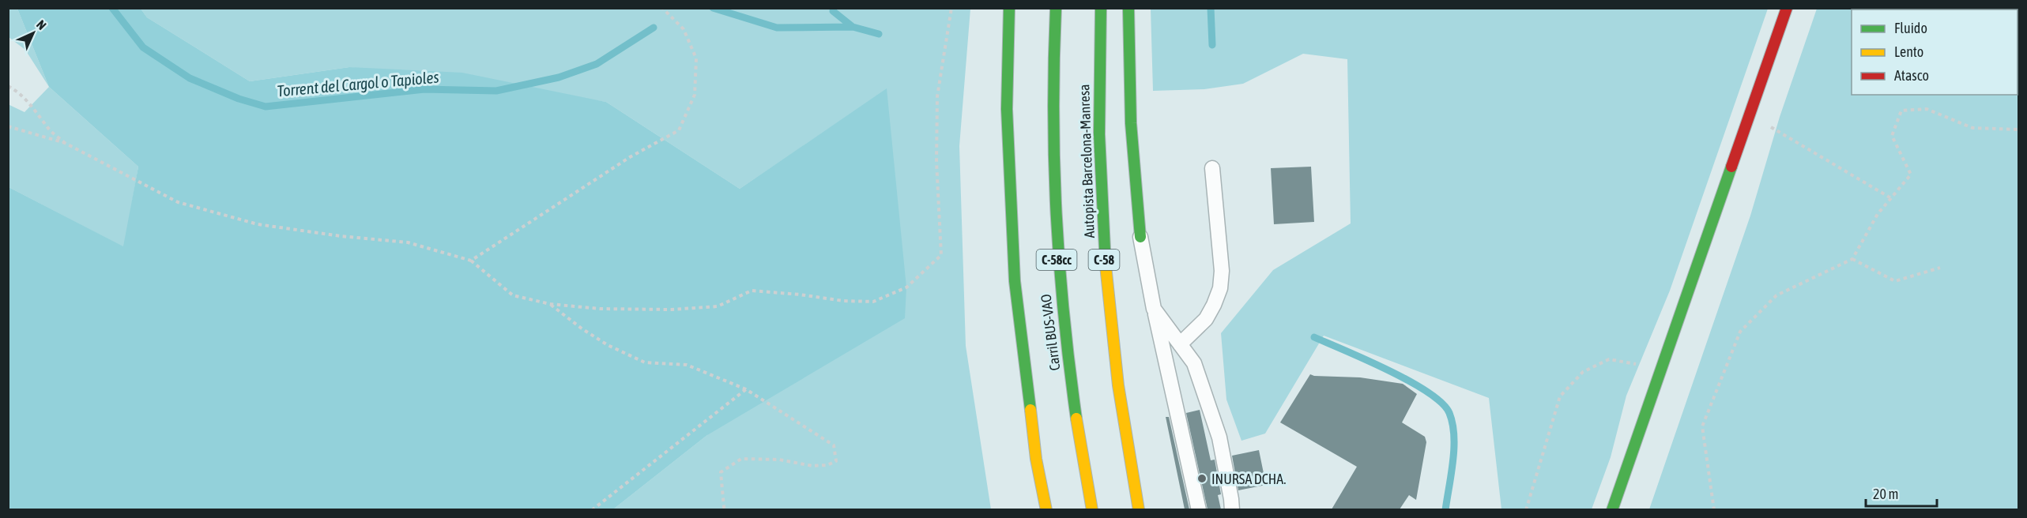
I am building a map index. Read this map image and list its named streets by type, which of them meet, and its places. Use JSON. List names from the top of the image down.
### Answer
{
  "streets": {
    "main road": [
      "Autopista Barcelona-Manresa",
      "C-58cc",
      "C-58",
      "Carril BUS-VAO"
    ]
  },
  "water": ["Torrent del Cargol o Tapioles"],
  "places": ["INURSA DCHA."],
  "legend": ["Fluido", "Lento", "Atasco"],
  "scale_bar": "20 m",
  "north": "top right"
}
